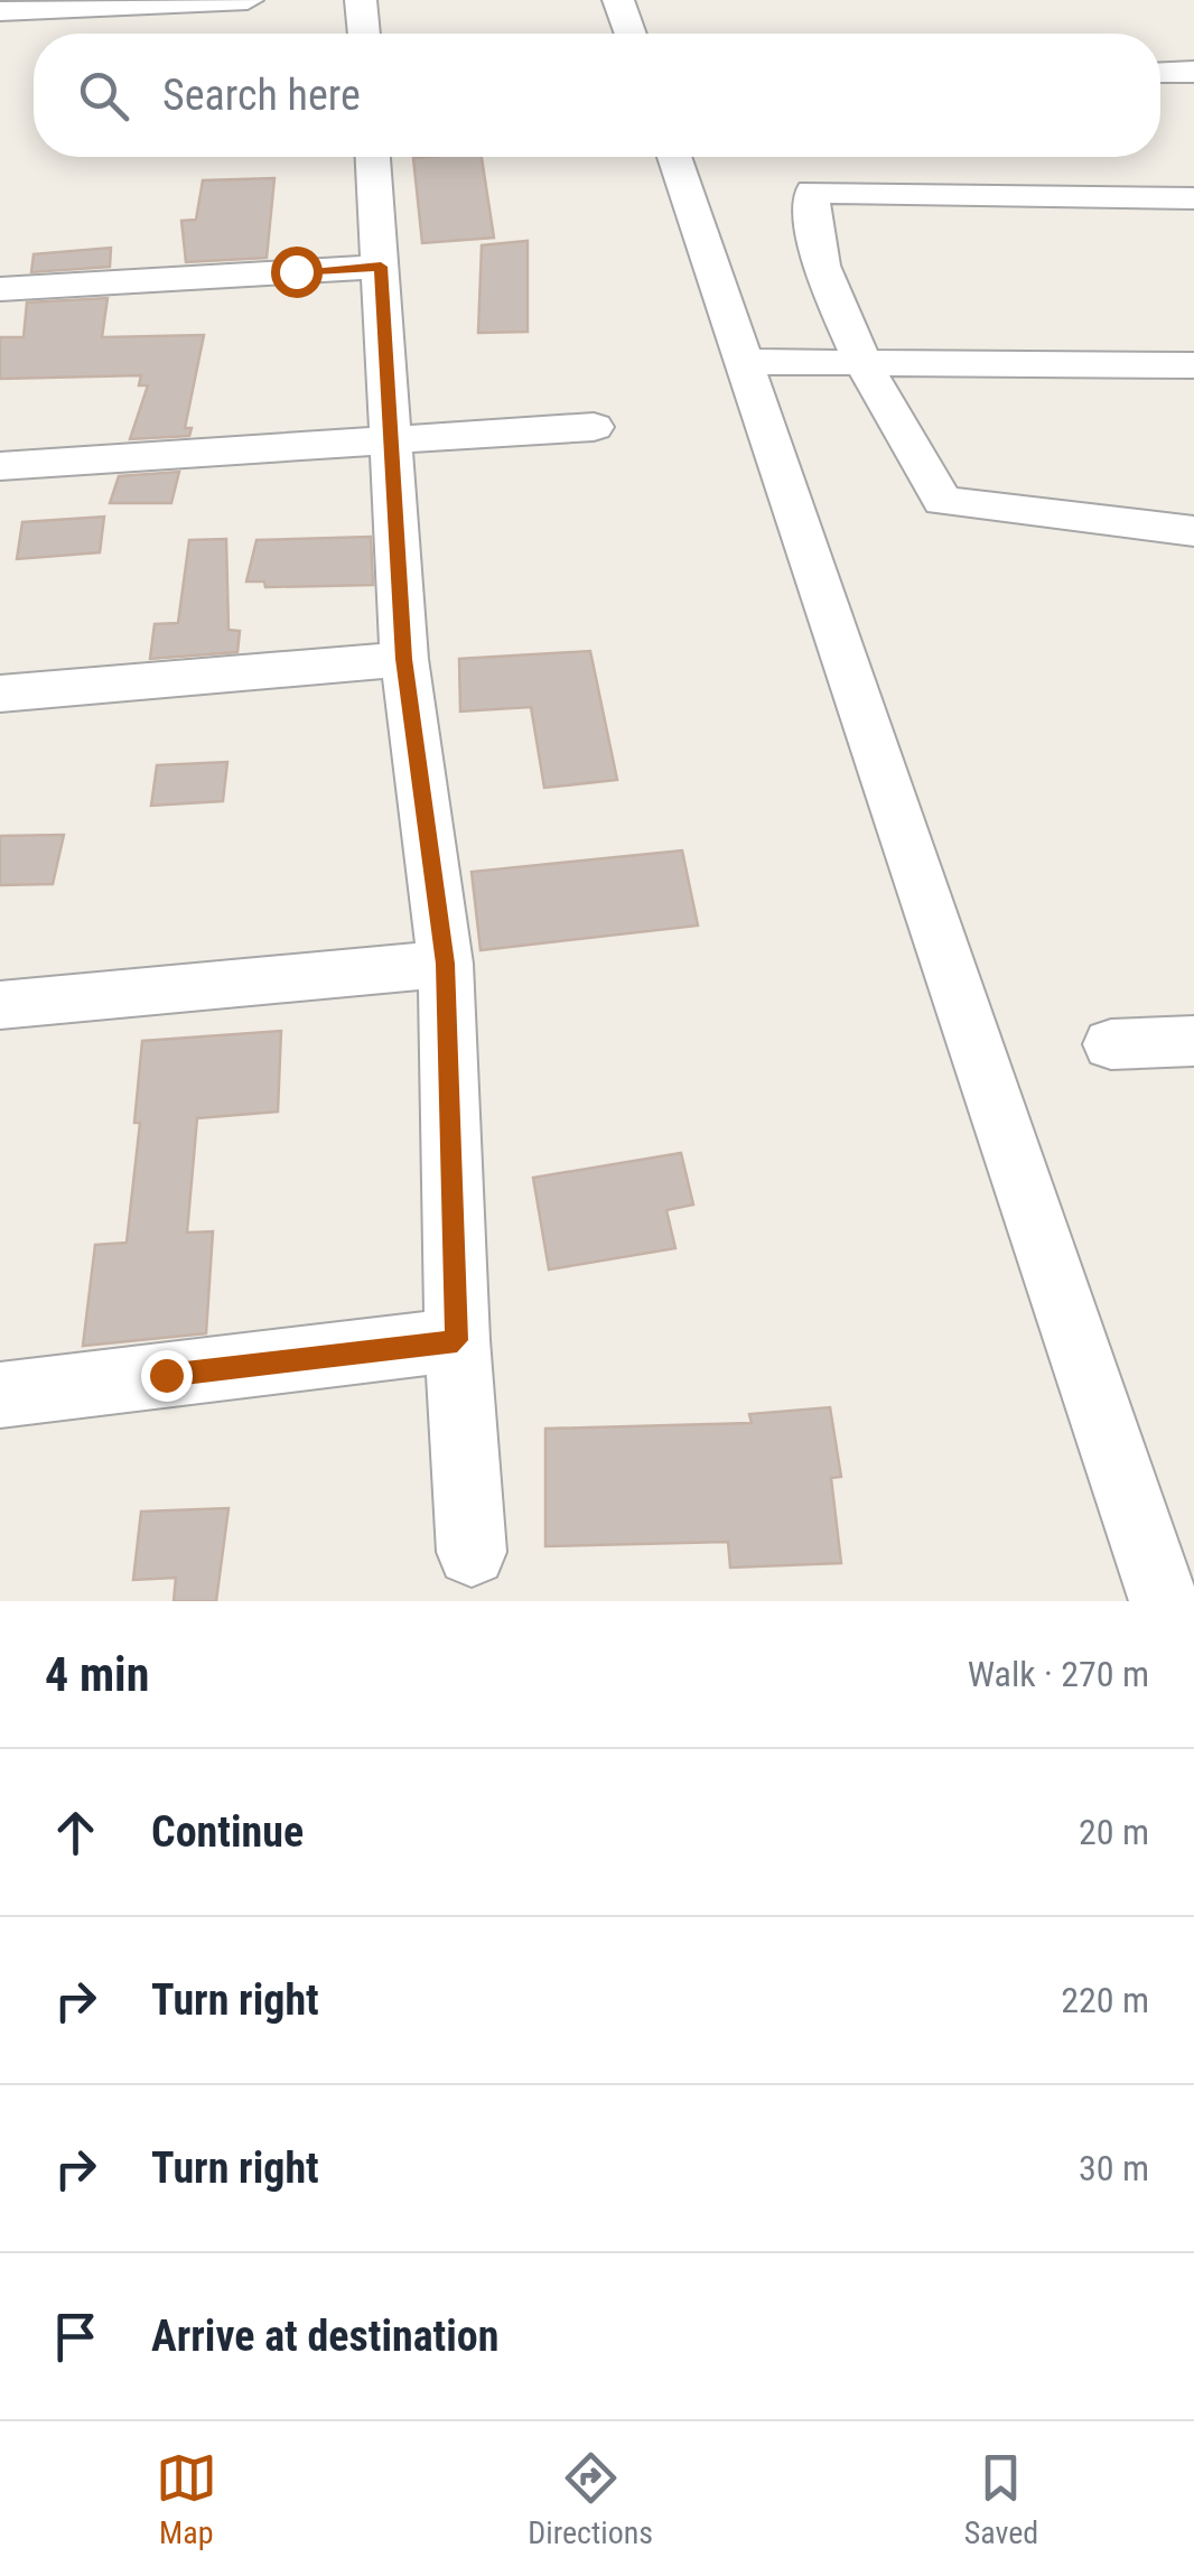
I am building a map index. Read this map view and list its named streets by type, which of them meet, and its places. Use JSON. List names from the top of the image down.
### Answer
{
  "page": {
    "search": "Search here",
    "heading": ["4 min", "Walk · 270 m"],
    "list": [
      ["Continue", "20 m"],
      ["Turn right", "220 m"],
      ["Turn right", "30 m"],
      "Arrive at destination"
    ],
    "nav": ["Map", "Directions", "Saved"]
  }
}
